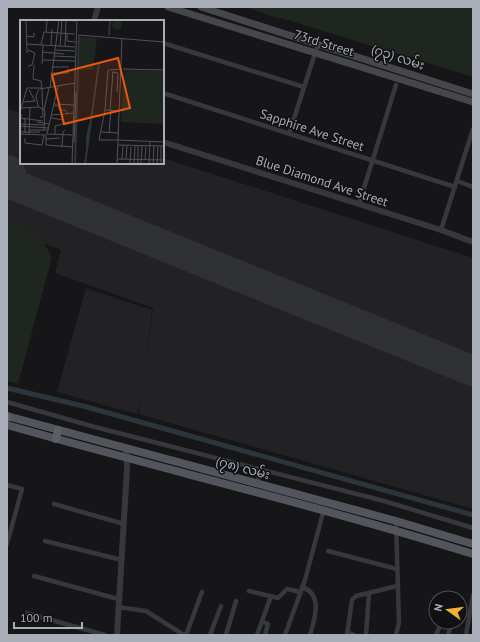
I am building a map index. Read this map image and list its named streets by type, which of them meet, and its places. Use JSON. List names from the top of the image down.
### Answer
{
  "streets": {
    "main road": ["73rd Street", "(၇၃) လမ်း", "(၇၈) လမ်း"],
    "street": ["Sapphire Ave Street", "Blue Diamond Ave Street"]
  },
  "scale_bar": "100 m",
  "north": "left"
}
